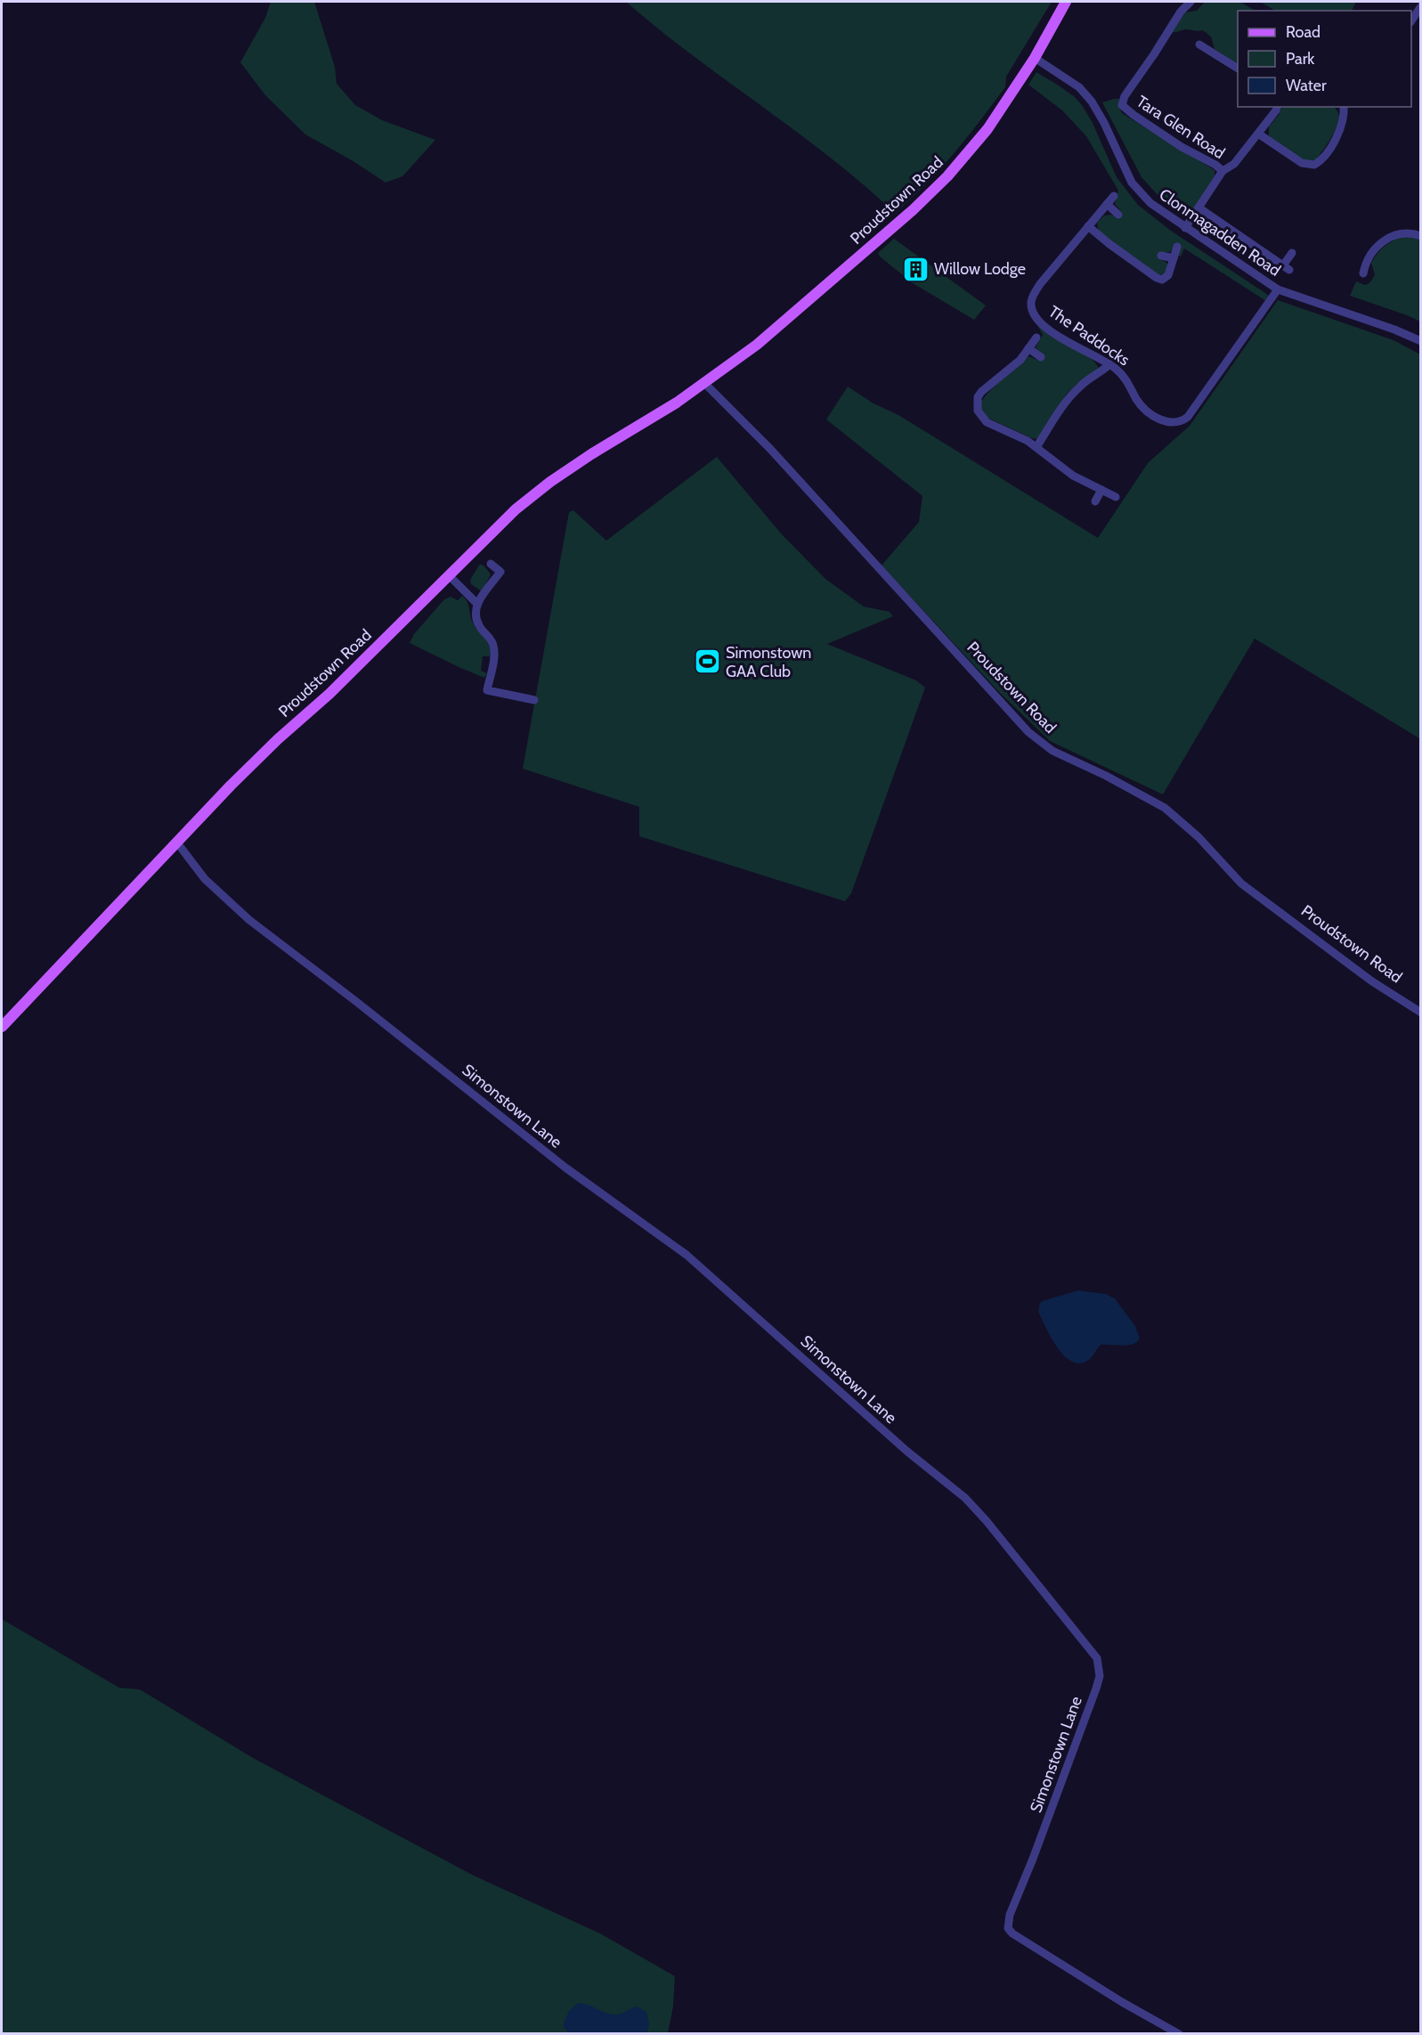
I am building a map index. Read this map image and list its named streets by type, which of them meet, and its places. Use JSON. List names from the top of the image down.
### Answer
{
  "streets": {
    "main road": ["Proudstown Road"],
    "street": [
      "Tara Glen Road",
      "Clonmagadden Road",
      "The Paddocks",
      "Simonstown Lane"
    ]
  },
  "crossings": [
    ["Proudstown Road", "Clonmagadden Road"],
    ["Proudstown Road", "Simonstown Lane"],
    ["Clonmagadden Road", "The Paddocks"]
  ],
  "places": {
    "building": ["Willow Lodge"],
    "sports": ["Simonstown GAA Club"]
  },
  "legend": ["Road", "Park", "Water"]
}
